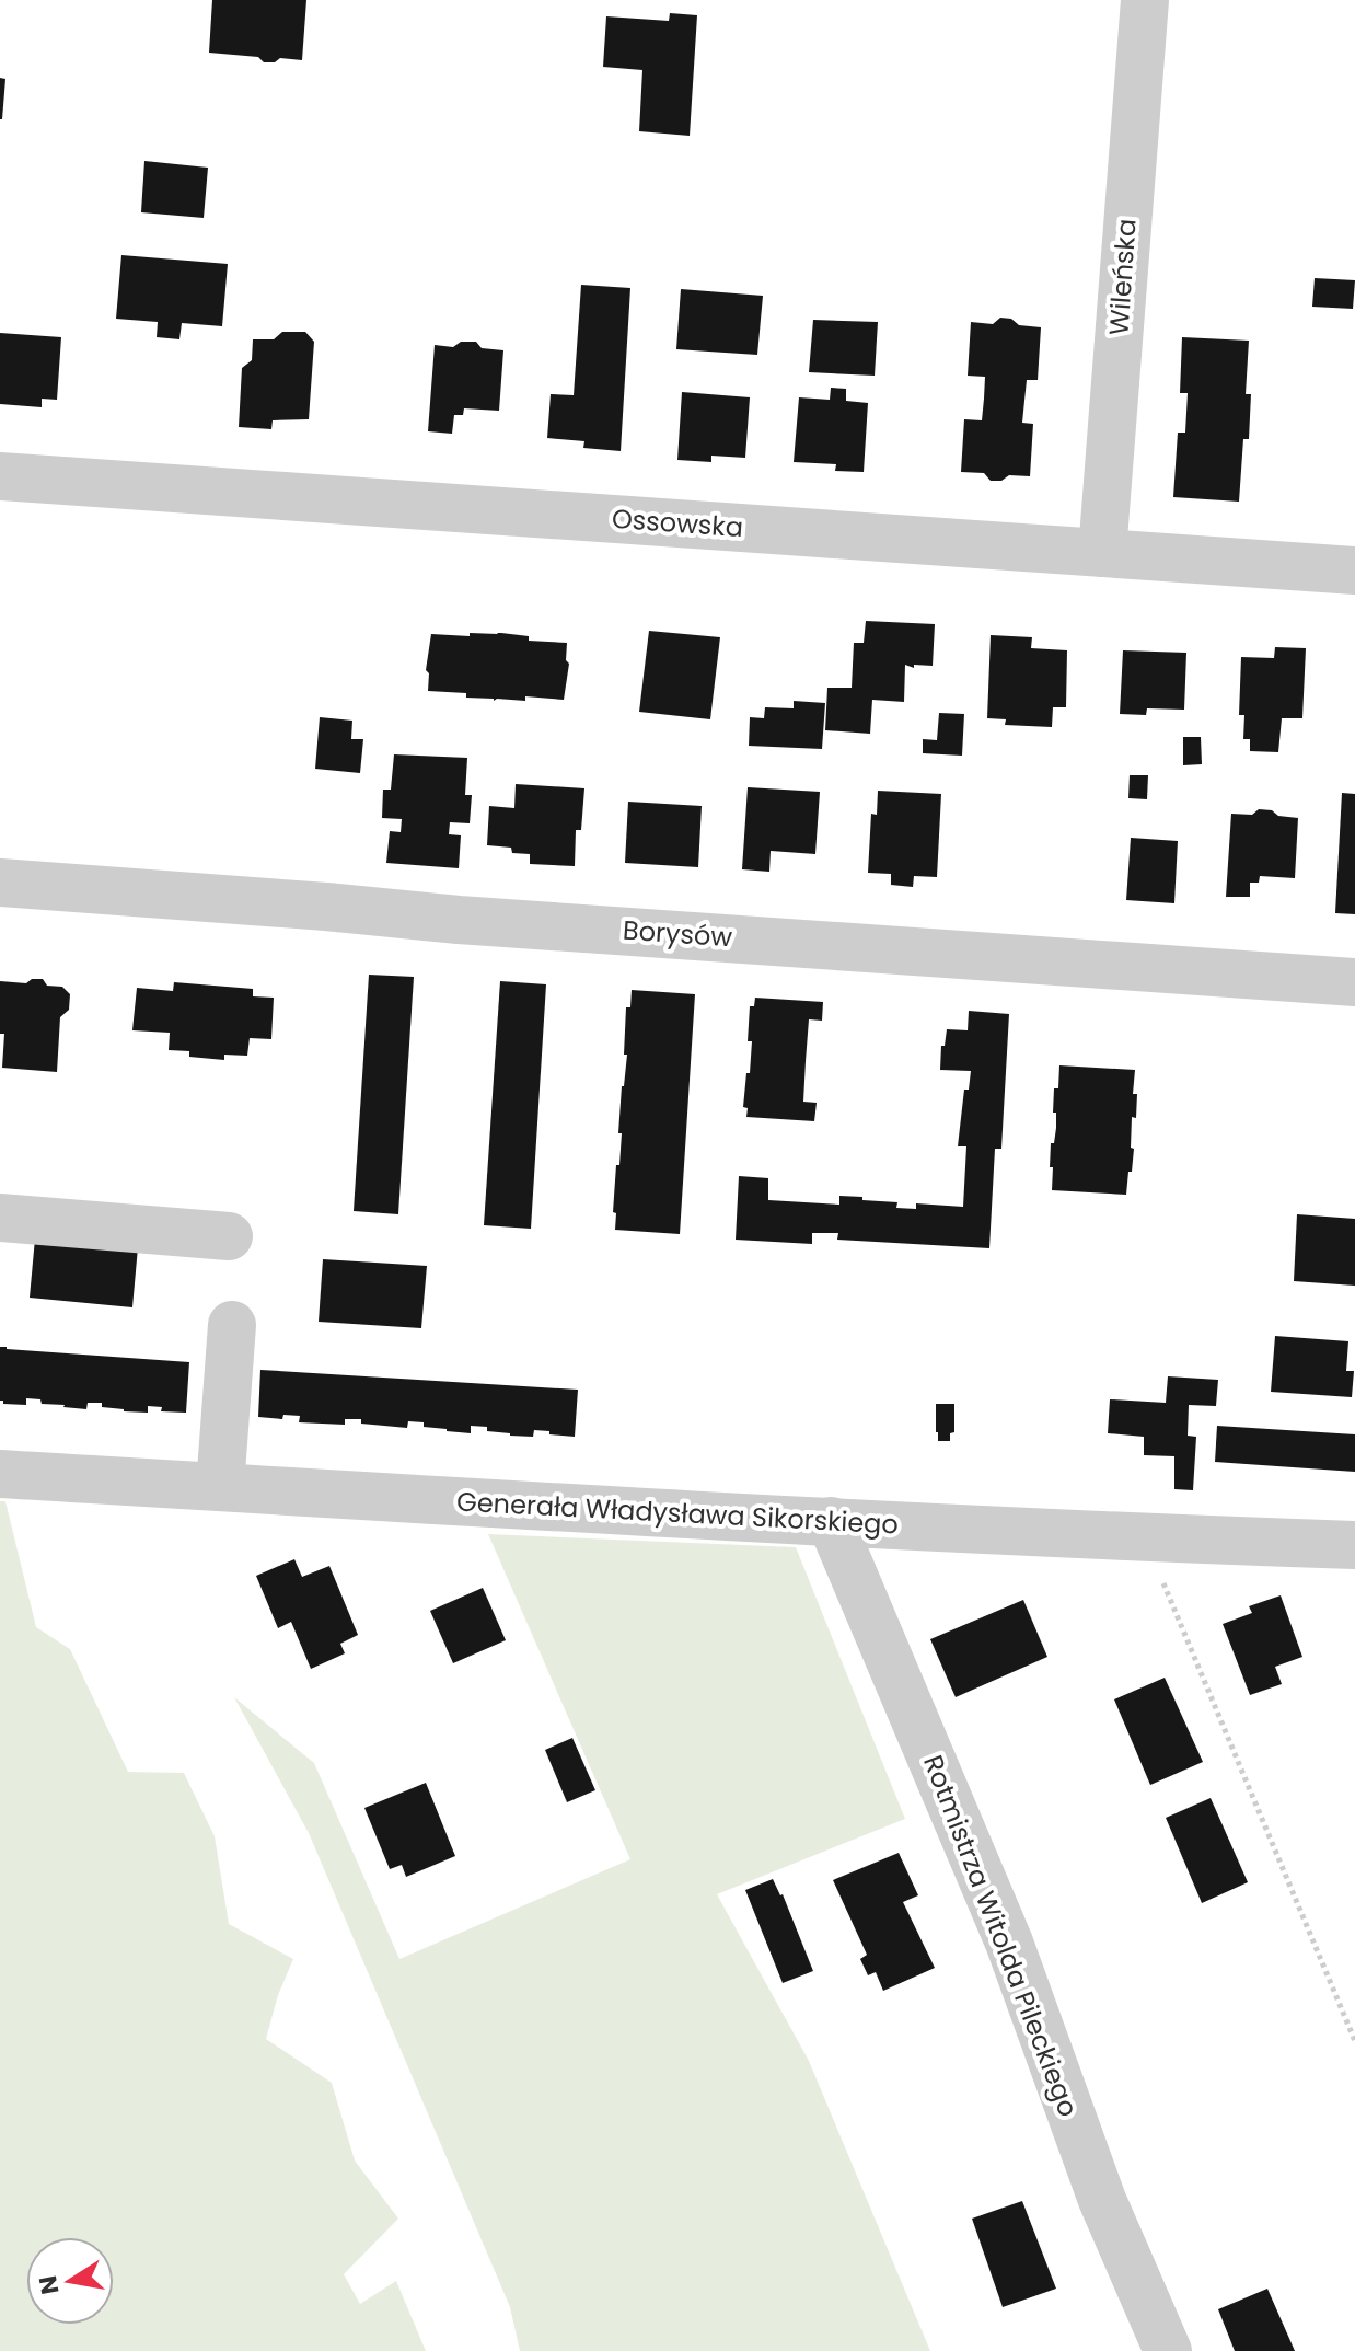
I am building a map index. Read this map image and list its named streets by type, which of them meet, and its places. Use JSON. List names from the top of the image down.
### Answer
{
  "streets": {
    "street": [
      "Wileńska",
      "Ossowska",
      "Borysów",
      "Generała Władysława Sikorskiego",
      "Rotmistrza Witolda Pileckiego"
    ]
  },
  "crossings": [
    ["Wileńska", "Ossowska"],
    ["Generała Władysława Sikorskiego", "Rotmistrza Witolda Pileckiego"]
  ],
  "north": "left"
}
